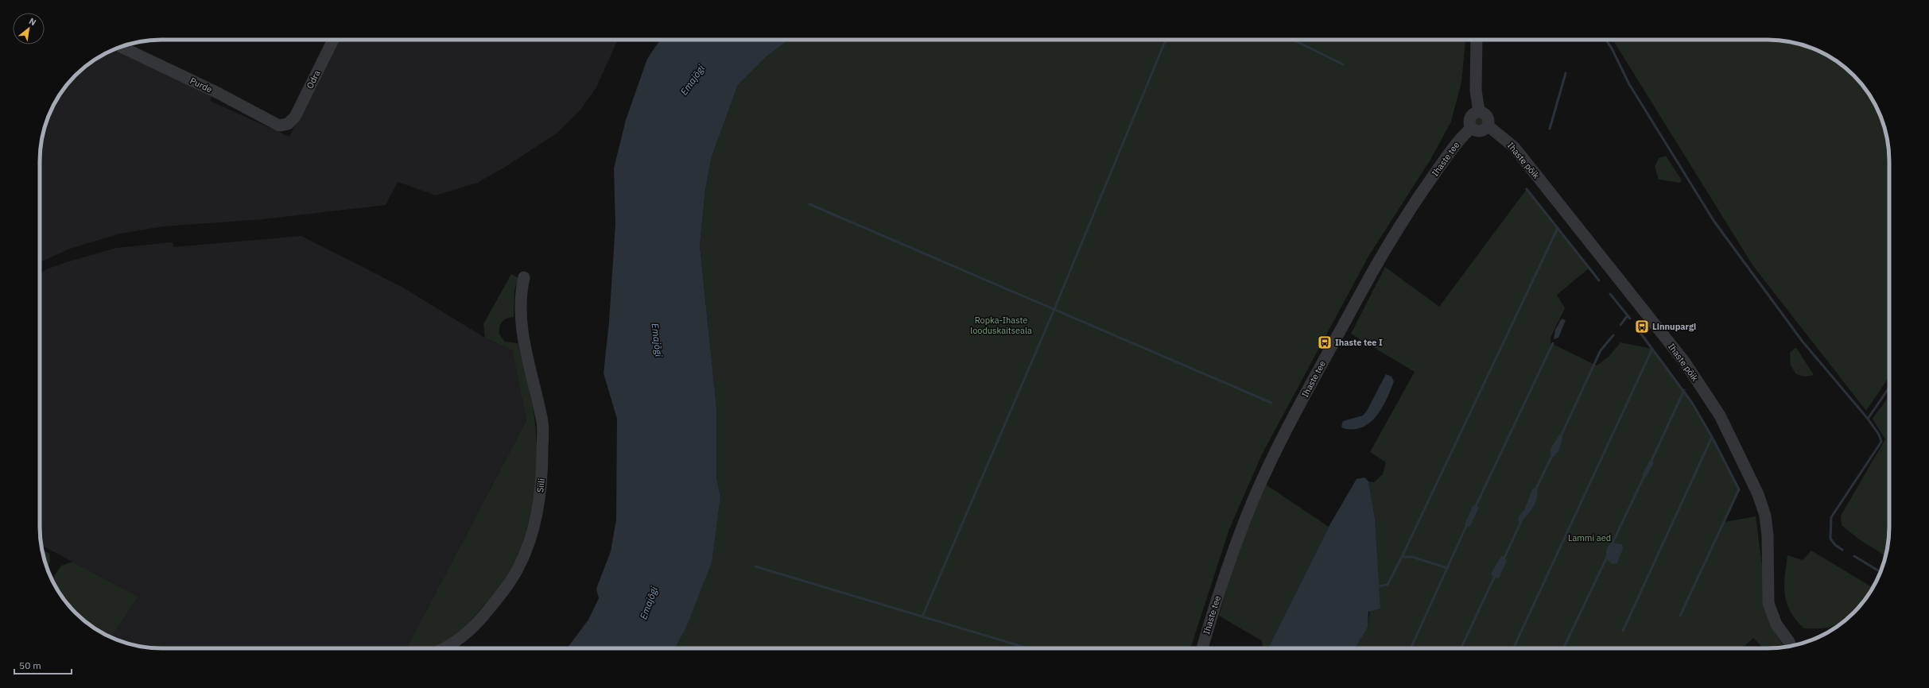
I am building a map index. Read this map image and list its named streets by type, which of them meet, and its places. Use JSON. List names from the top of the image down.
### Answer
{
  "streets": {
    "street": [
      "Odra",
      "Purde",
      "Ihaste tee",
      "Ihaste põik",
      "Siili"
    ]
  },
  "crossings": [
    ["Odra", "Purde"],
    ["Ihaste tee", "Ihaste põik"]
  ],
  "water": ["Emajõgi"],
  "parks": ["Ropka-Ihaste looduskaitseala", "Lammi aed"],
  "places": {
    "bus stop": ["Linnupargi", "Ihaste tee I"]
  },
  "scale_bar": "50 m",
  "north": "top right"
}
